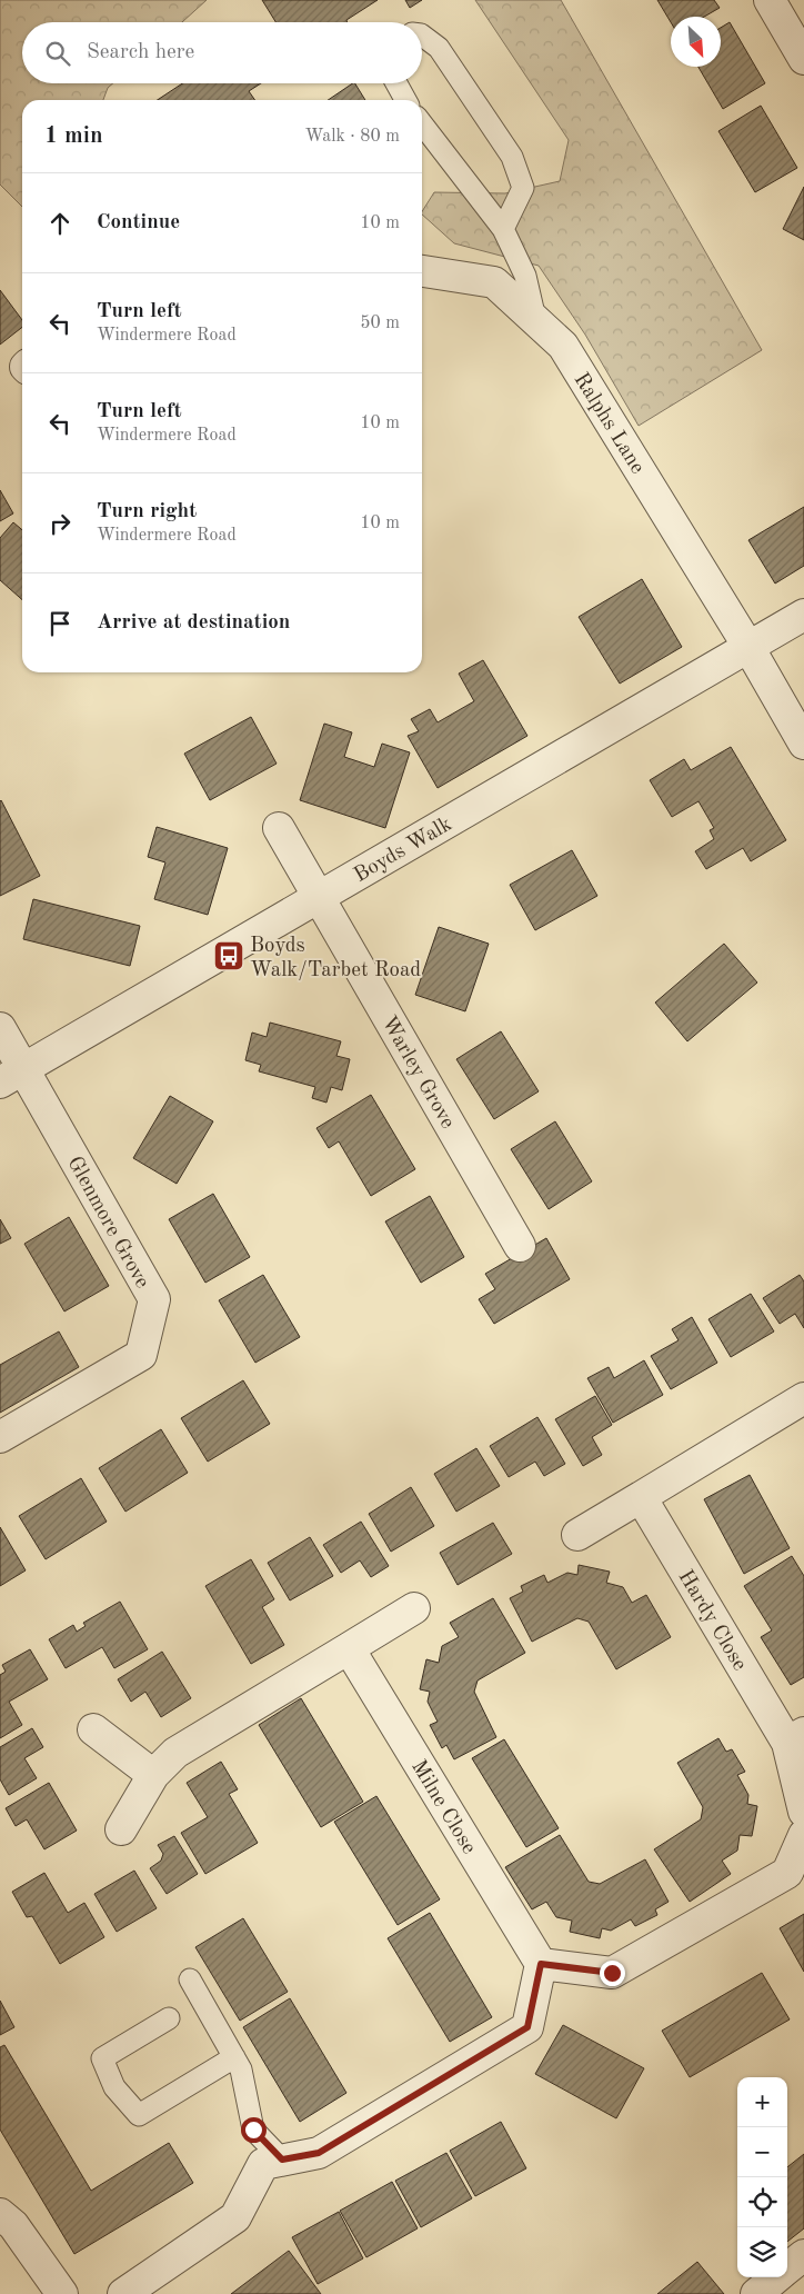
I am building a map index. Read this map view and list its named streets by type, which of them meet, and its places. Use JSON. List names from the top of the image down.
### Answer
{
  "streets": {
    "street": [
      "Ralphs Lane",
      "Boyds Walk",
      "Warley Grove",
      "Glenmore Grove",
      "Hardy Close",
      "Milne Close"
    ]
  },
  "crossings": [
    ["Ralphs Lane", "Boyds Walk"],
    ["Boyds Walk", "Warley Grove"],
    ["Boyds Walk", "Glenmore Grove"]
  ],
  "places": {
    "bus stop": ["Boyds Walk/Tarbet Road"]
  },
  "north": "bottom right",
  "page": {
    "search": "Search here",
    "heading": ["1 min", "Walk · 80 m"],
    "list": [
      ["Continue", "10 m"],
      ["Turn left", "Windermere Road", "50 m"],
      ["Turn left", "Windermere Road", "10 m"],
      ["Turn right", "Windermere Road", "10 m"],
      "Arrive at destination"
    ],
    "map_buttons": ["+", "−"]
  }
}
